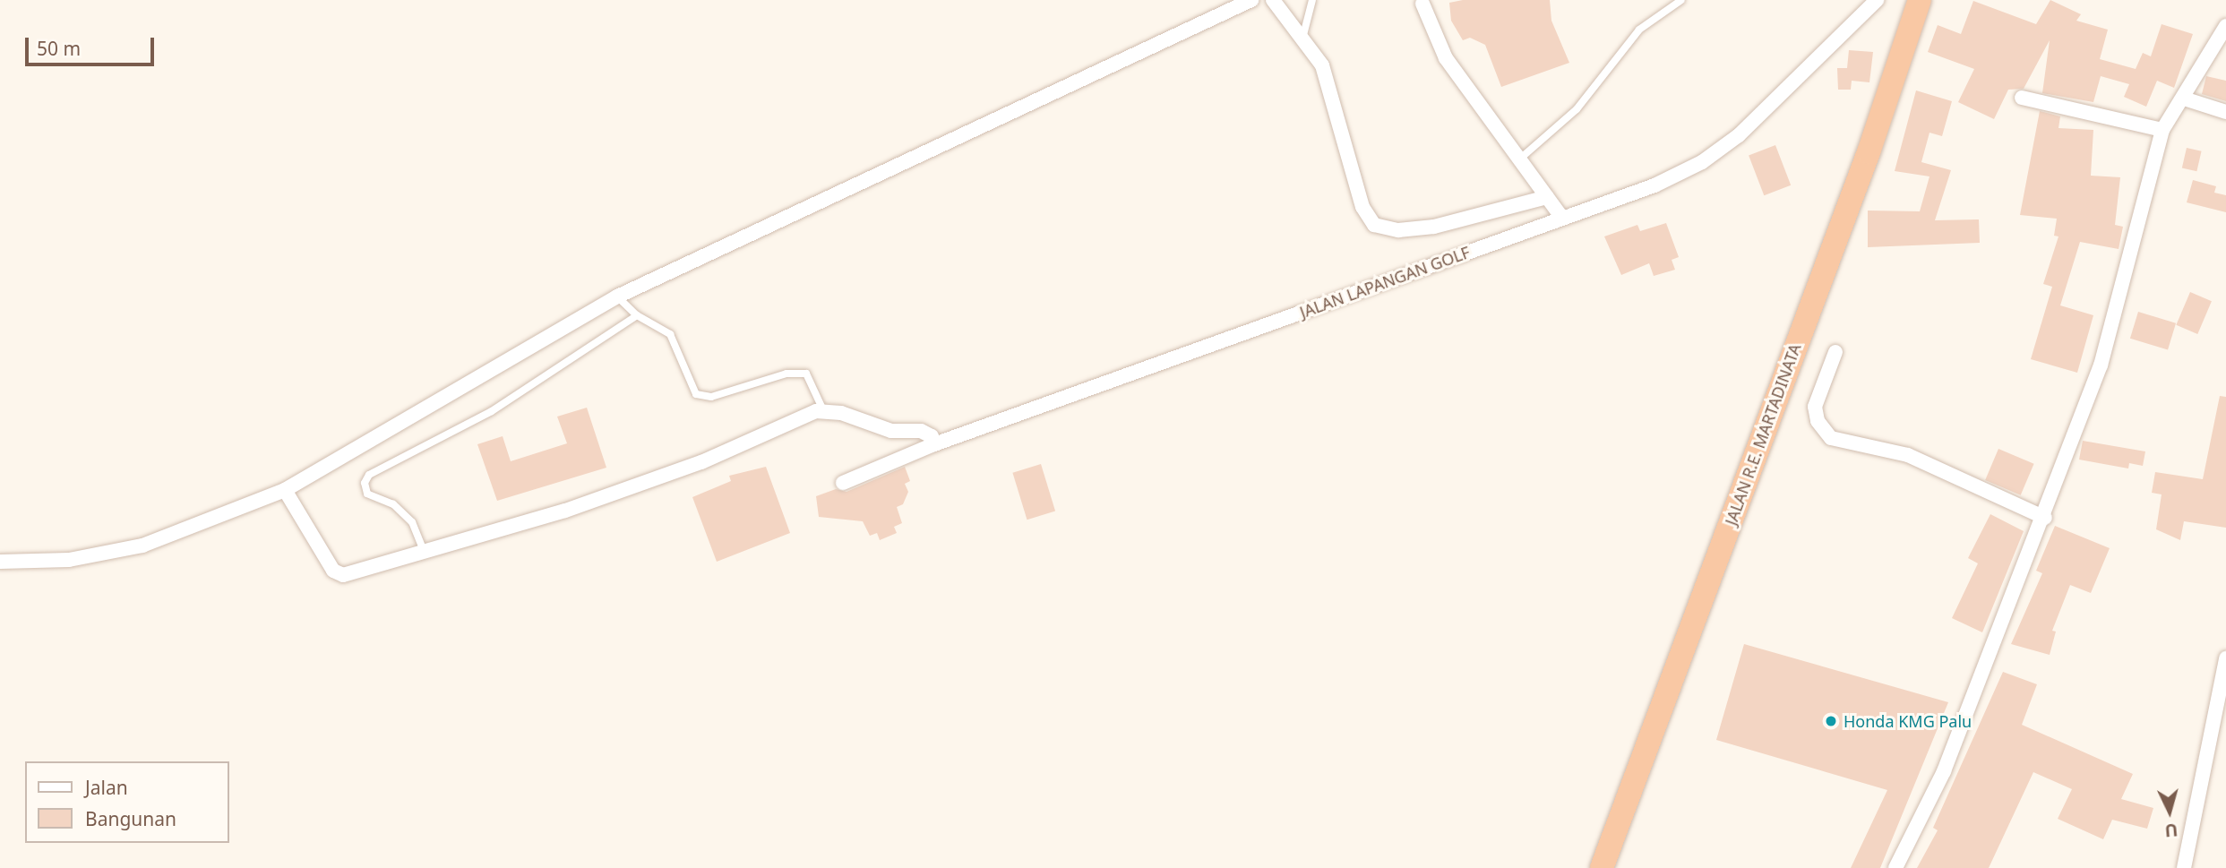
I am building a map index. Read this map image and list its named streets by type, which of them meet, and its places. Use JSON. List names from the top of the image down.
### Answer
{
  "streets": {
    "highway": ["JALAN R.E. MARTADINATA"],
    "street": ["JALAN LAPANGAN GOLF"]
  },
  "places": ["Honda KMG Palu"],
  "legend": ["Jalan", "Bangunan"],
  "scale_bar": "50 m",
  "north": "bottom"
}
